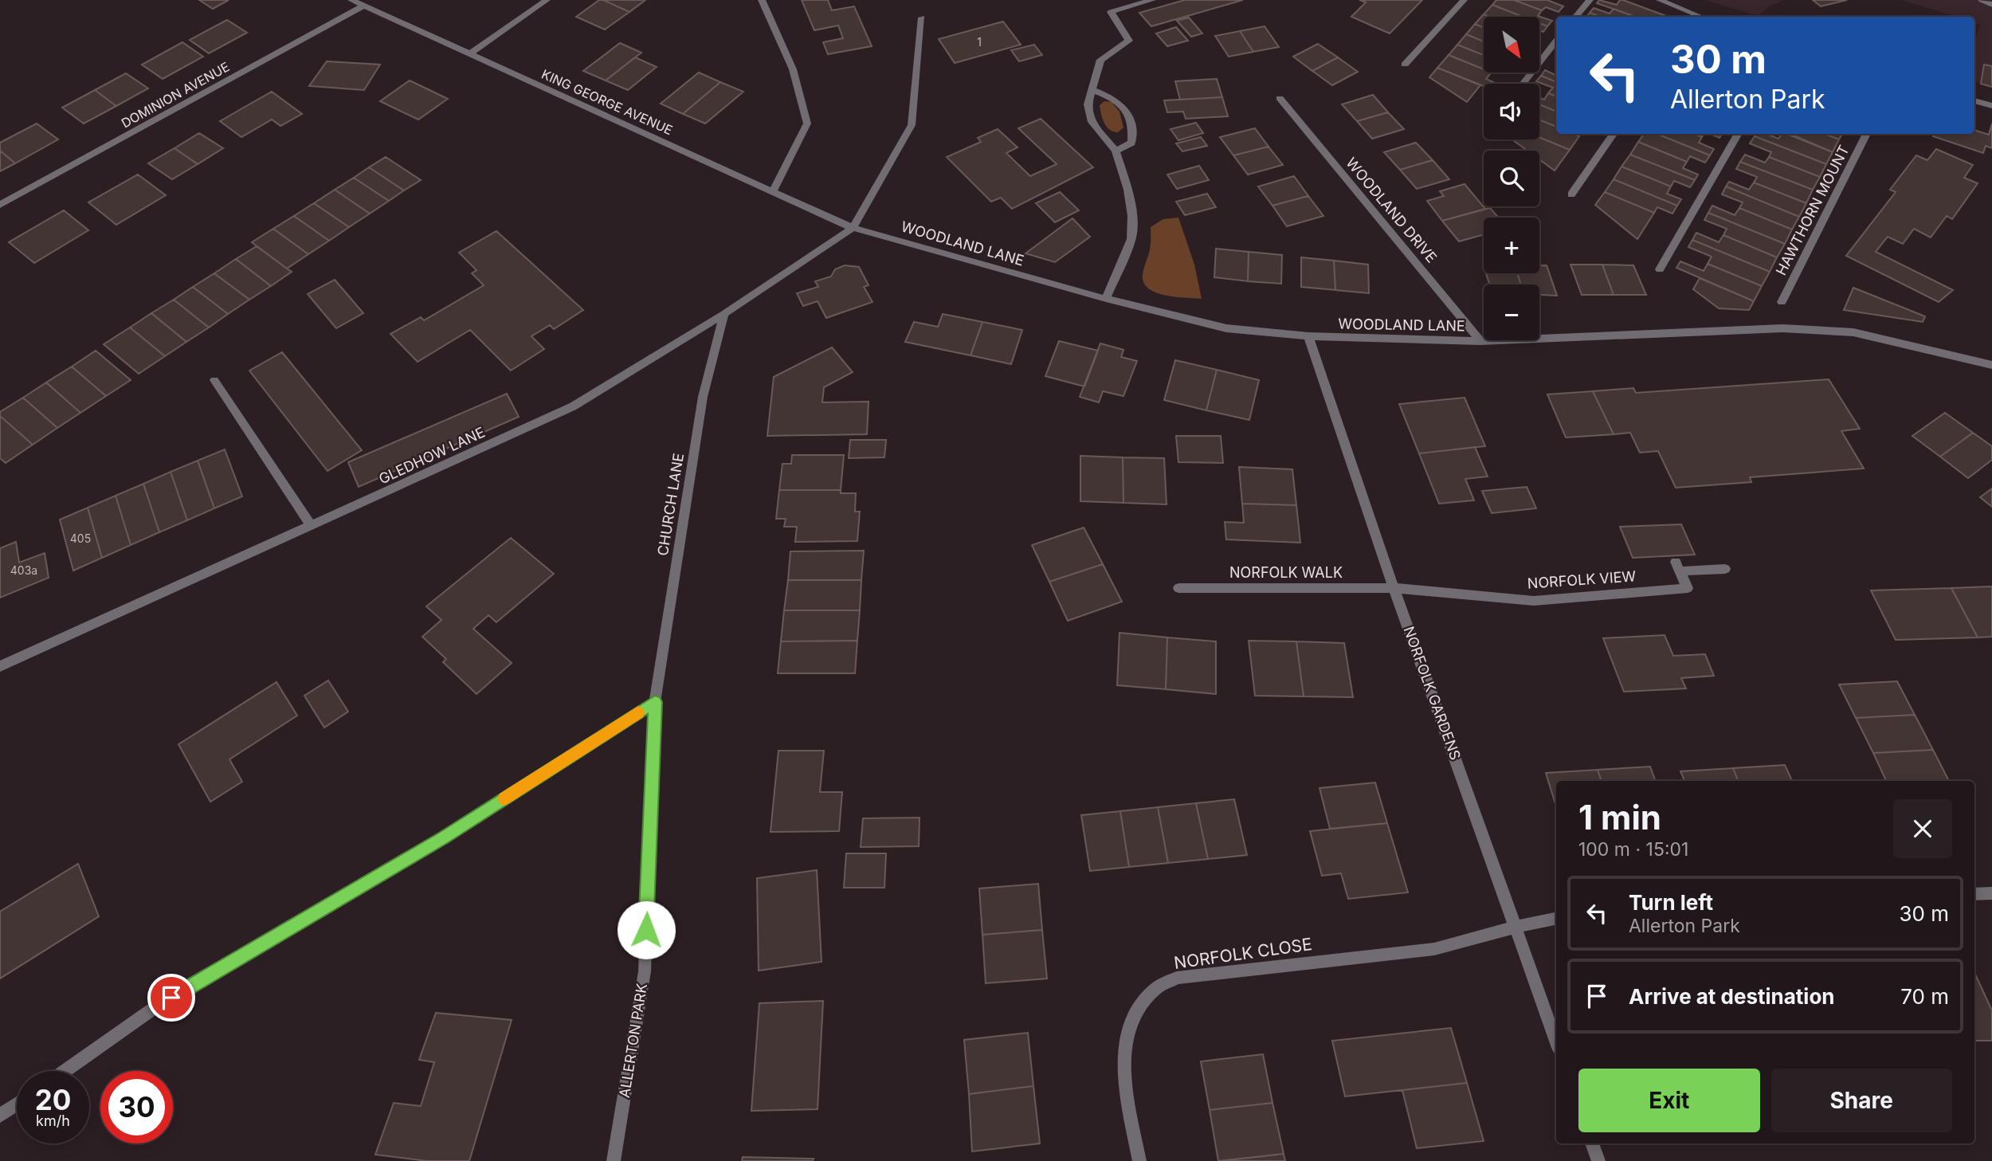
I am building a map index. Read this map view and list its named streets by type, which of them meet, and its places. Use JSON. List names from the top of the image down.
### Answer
{
  "streets": {
    "street": [
      "DOMINION AVENUE",
      "KING GEORGE AVENUE",
      "WOODLAND DRIVE",
      "HAWTHORN MOUNT",
      "WOODLAND LANE",
      "GLEDHOW LANE",
      "CHURCH LANE",
      "NORFOLK WALK",
      "NORFOLK VIEW",
      "NORFOLK GARDENS",
      "NORFOLK CLOSE",
      "ALLERTON PARK"
    ]
  },
  "crossings": [
    ["DOMINION AVENUE", "KING GEORGE AVENUE"],
    ["KING GEORGE AVENUE", "WOODLAND LANE"],
    ["KING GEORGE AVENUE", "GLEDHOW LANE"],
    ["WOODLAND DRIVE", "WOODLAND LANE"],
    ["WOODLAND LANE", "GLEDHOW LANE"],
    ["WOODLAND LANE", "NORFOLK GARDENS"],
    ["GLEDHOW LANE", "CHURCH LANE"],
    ["CHURCH LANE", "ALLERTON PARK"],
    ["NORFOLK WALK", "NORFOLK VIEW"],
    ["NORFOLK WALK", "NORFOLK GARDENS"],
    ["NORFOLK VIEW", "NORFOLK GARDENS"],
    ["NORFOLK GARDENS", "NORFOLK CLOSE"]
  ],
  "house_numbers": ["1", "405", "403a"],
  "north": "bottom right",
  "page": {
    "map_buttons": ["+", "−"],
    "turn": ["30 m", "Allerton Park"],
    "heading": ["1 min", "100 m · 15:01"],
    "list": [
      {
        "name": "Turn left",
        "note": "Allerton Park",
        "value": "30 m"
      },
      {
        "name": "Arrive at destination",
        "value": "70 m"
      }
    ],
    "buttons": ["Exit", "Share"],
    "speed": "20 km/h",
    "limit": "30"
  }
}
